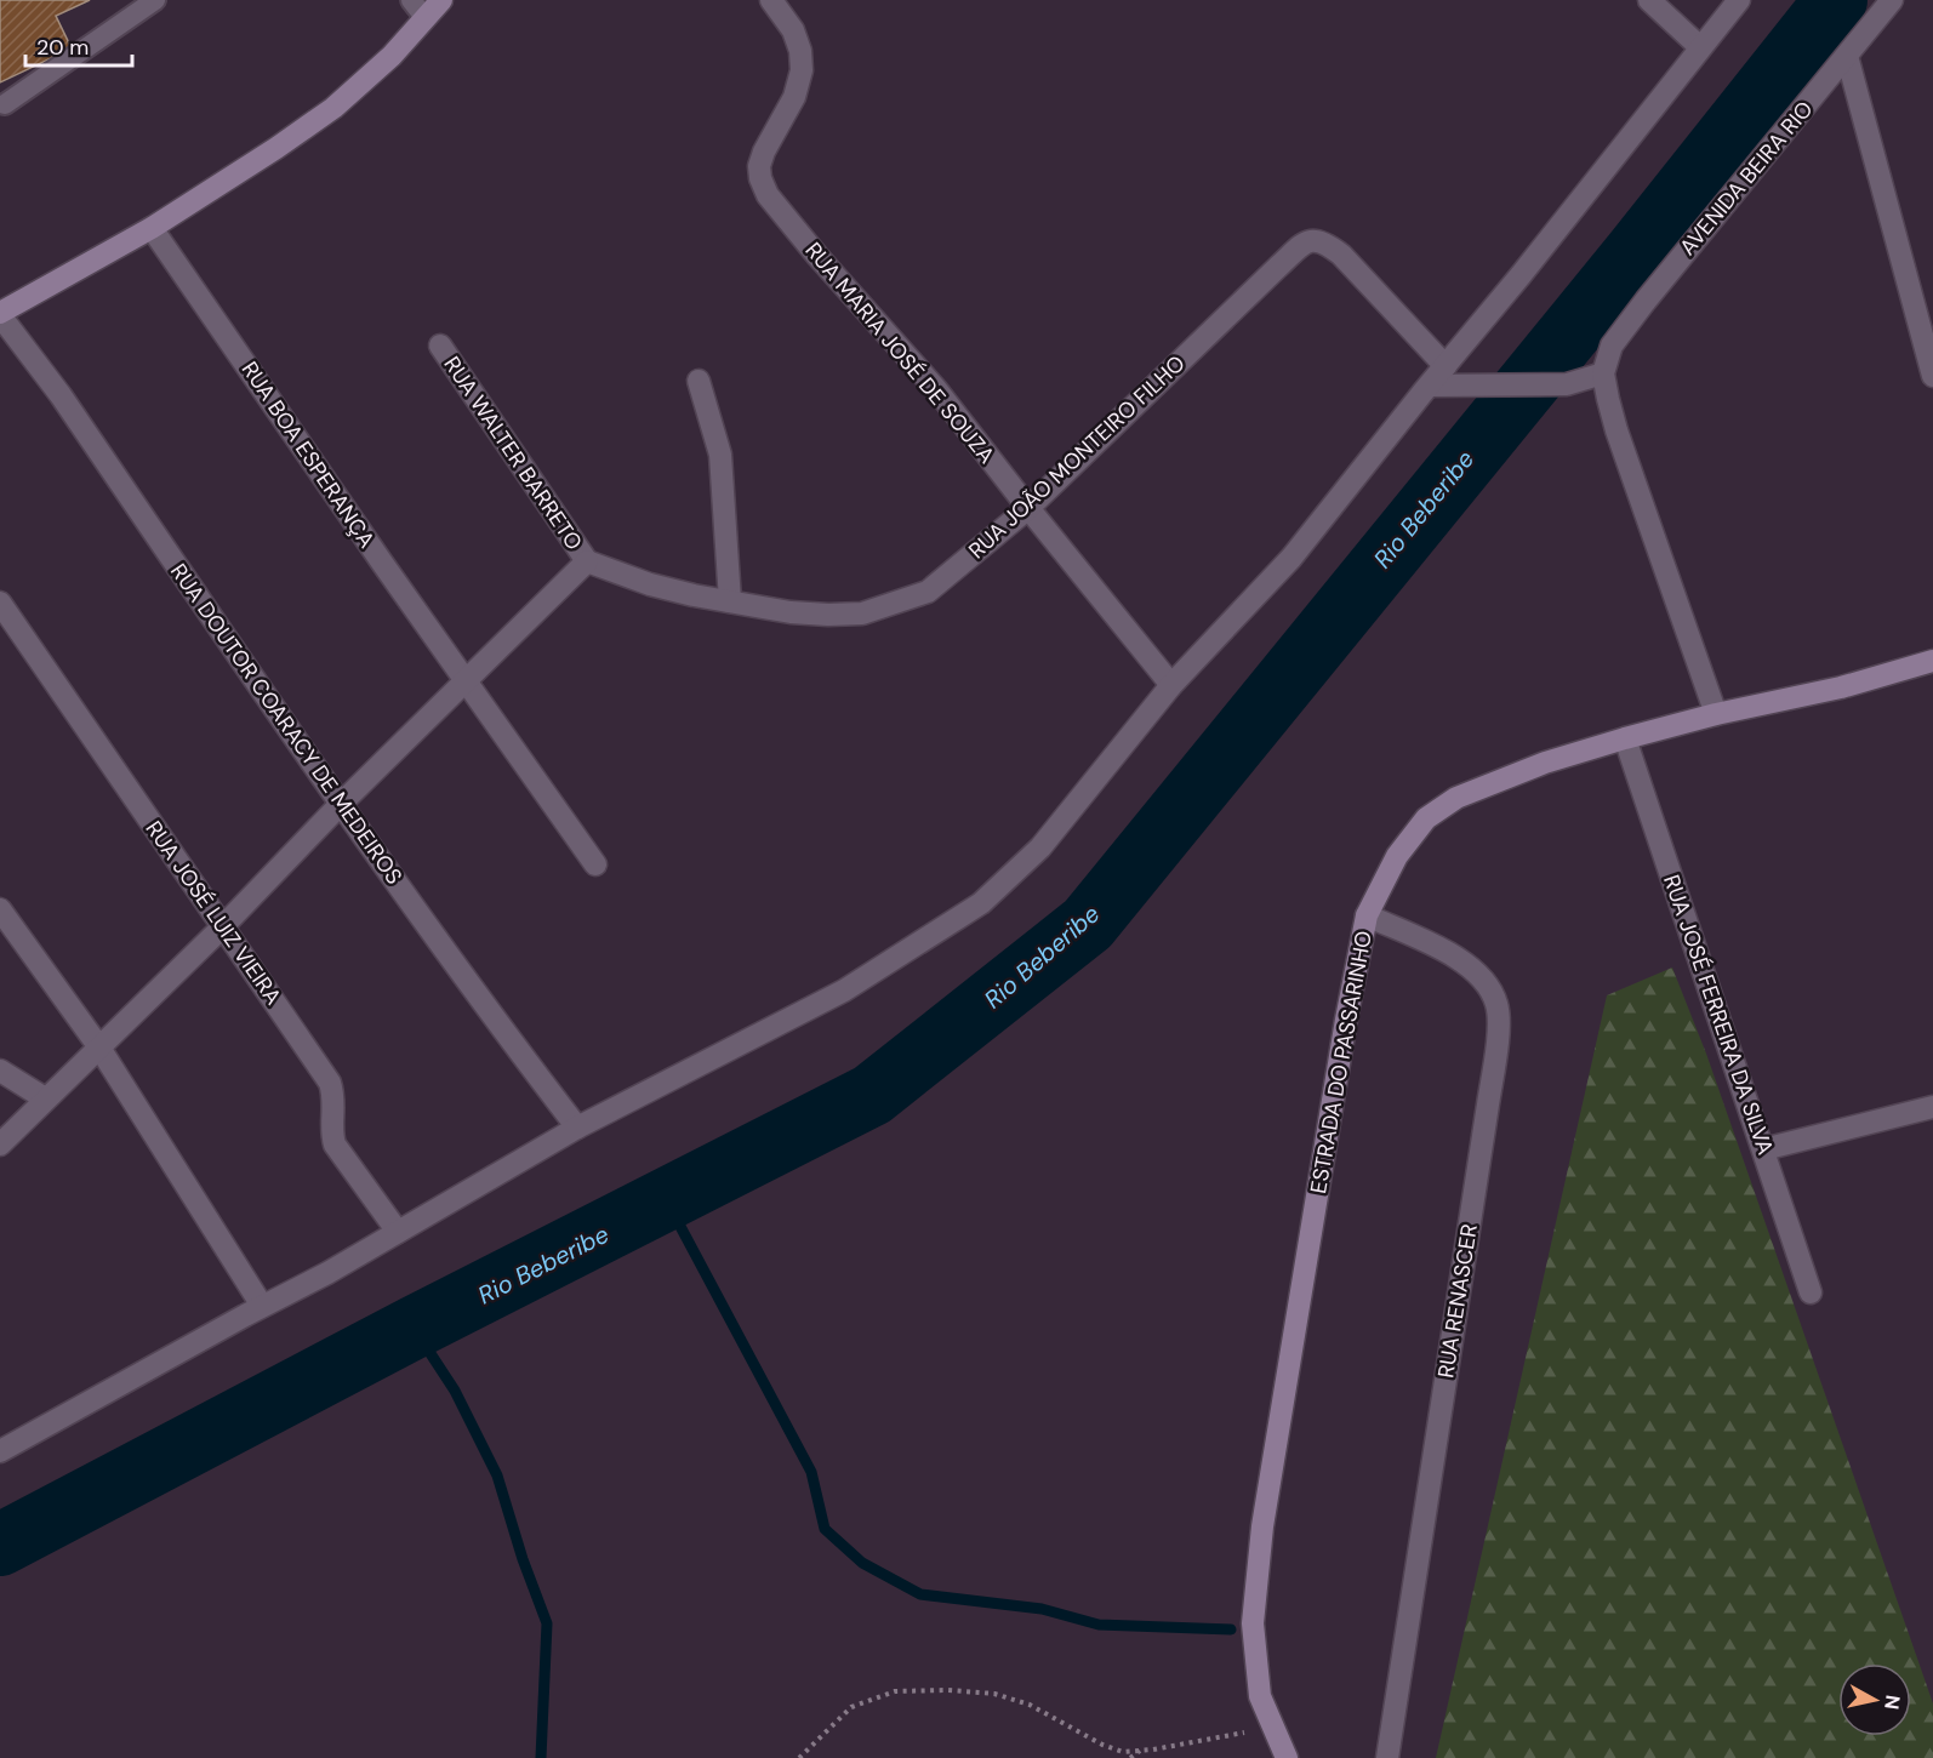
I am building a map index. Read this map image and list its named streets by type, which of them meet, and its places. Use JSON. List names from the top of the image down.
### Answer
{
  "streets": {
    "street": [
      "AVENIDA BEIRA RIO",
      "RUA MARIA JOSÉ DE SOUZA",
      "RUA WALTER BARRETO",
      "RUA BOA ESPERANÇA",
      "RUA JOÃO MONTEIRO FILHO",
      "RUA DOUTOR COARACY DE MEDEIROS",
      "RUA JOSÉ LUIZ VIEIRA",
      "RUA JOSÉ FERREIRA DA SILVA",
      "ESTRADA DO PASSARINHO",
      "RUA RENASCER"
    ]
  },
  "crossings": [
    ["RUA MARIA JOSÉ DE SOUZA", "RUA JOÃO MONTEIRO FILHO"],
    ["RUA WALTER BARRETO", "RUA JOÃO MONTEIRO FILHO"],
    ["RUA JOSÉ FERREIRA DA SILVA", "ESTRADA DO PASSARINHO"],
    ["ESTRADA DO PASSARINHO", "RUA RENASCER"]
  ],
  "water": ["Rio Beberibe"],
  "scale_bar": "20 m",
  "north": "right"
}
